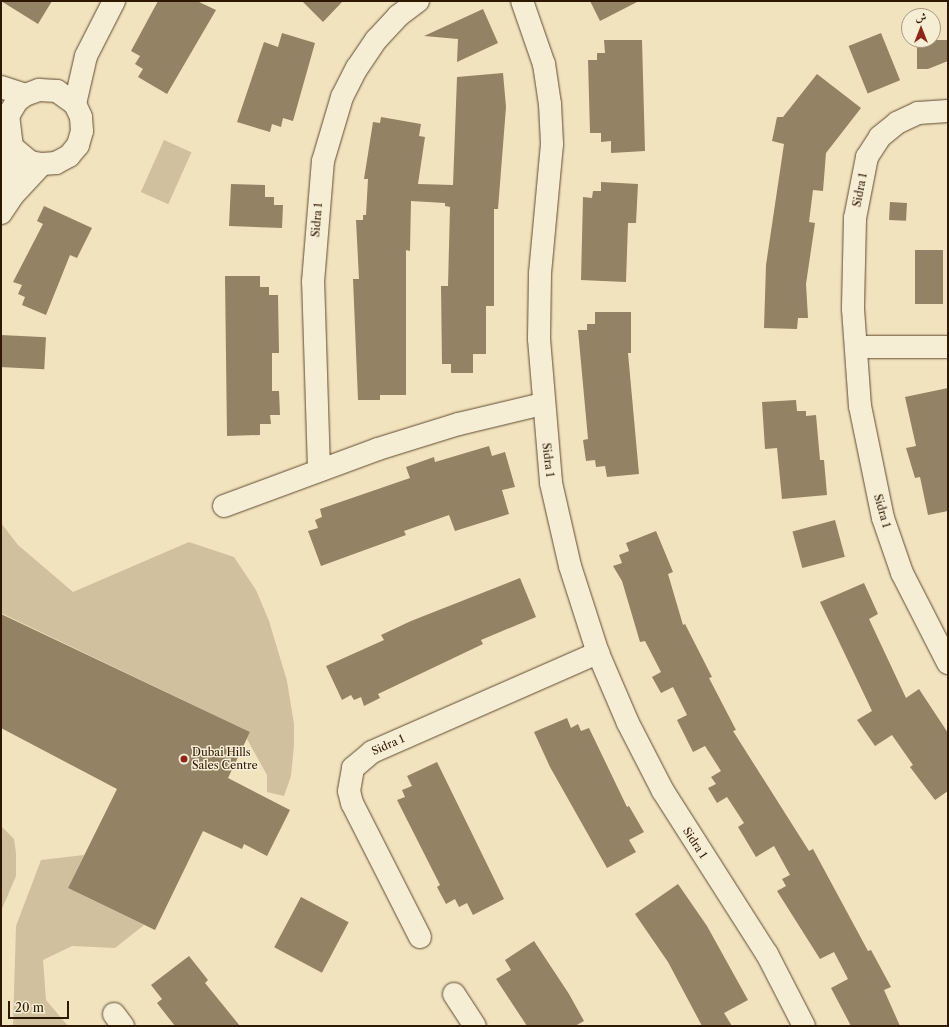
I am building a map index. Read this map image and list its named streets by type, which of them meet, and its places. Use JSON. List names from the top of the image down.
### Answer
{
  "streets": {
    "street": ["Sidra 1"]
  },
  "places": ["Dubai Hills Sales Centre"],
  "scale_bar": "20 m",
  "north": "top"
}
